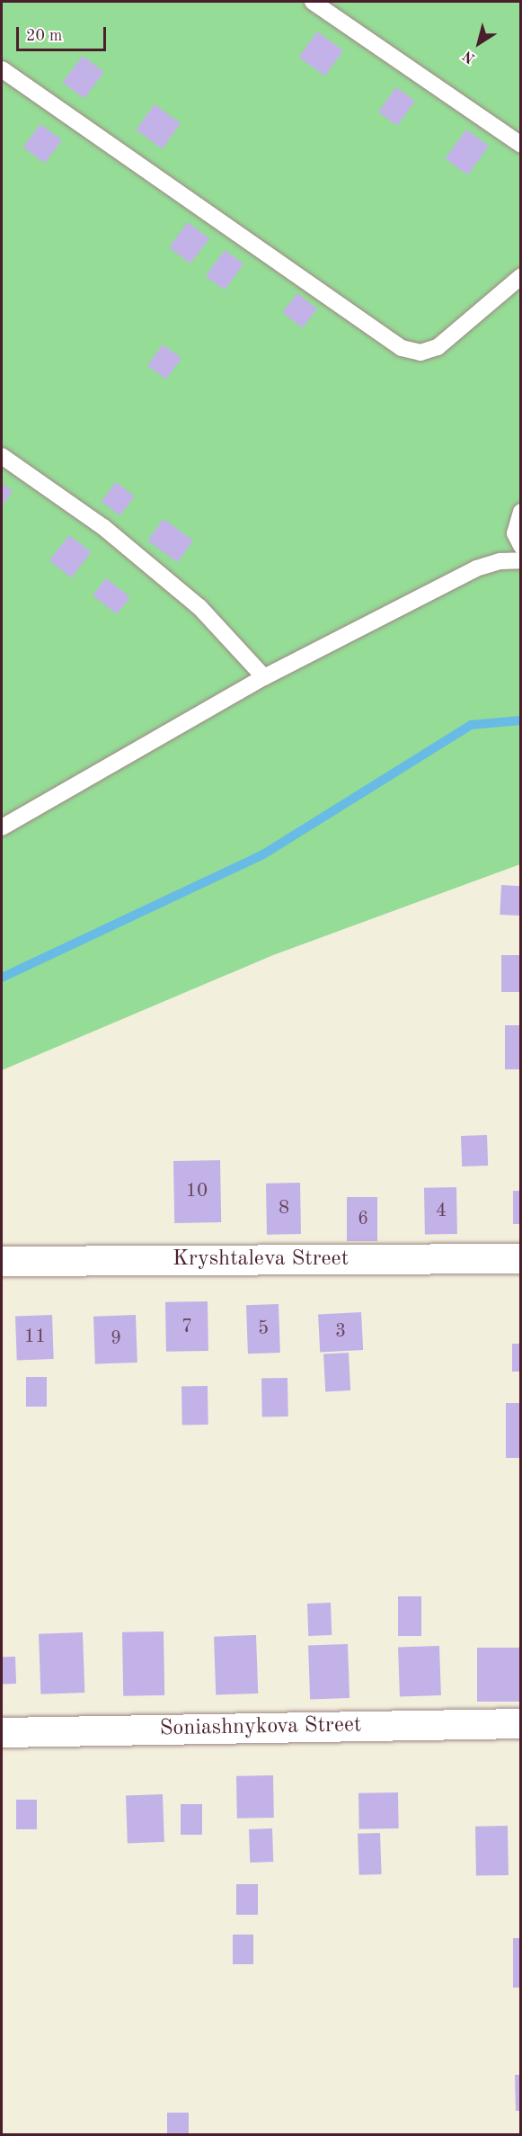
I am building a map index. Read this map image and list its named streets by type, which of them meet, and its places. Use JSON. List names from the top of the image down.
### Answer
{
  "streets": {
    "street": ["Kryshtaleva Street", "Soniashnykova Street"]
  },
  "house_numbers": [
    "10",
    "8",
    "4",
    "6",
    "7",
    "5",
    "3",
    "11",
    "9"
  ],
  "scale_bar": "20 m",
  "north": "bottom left"
}
